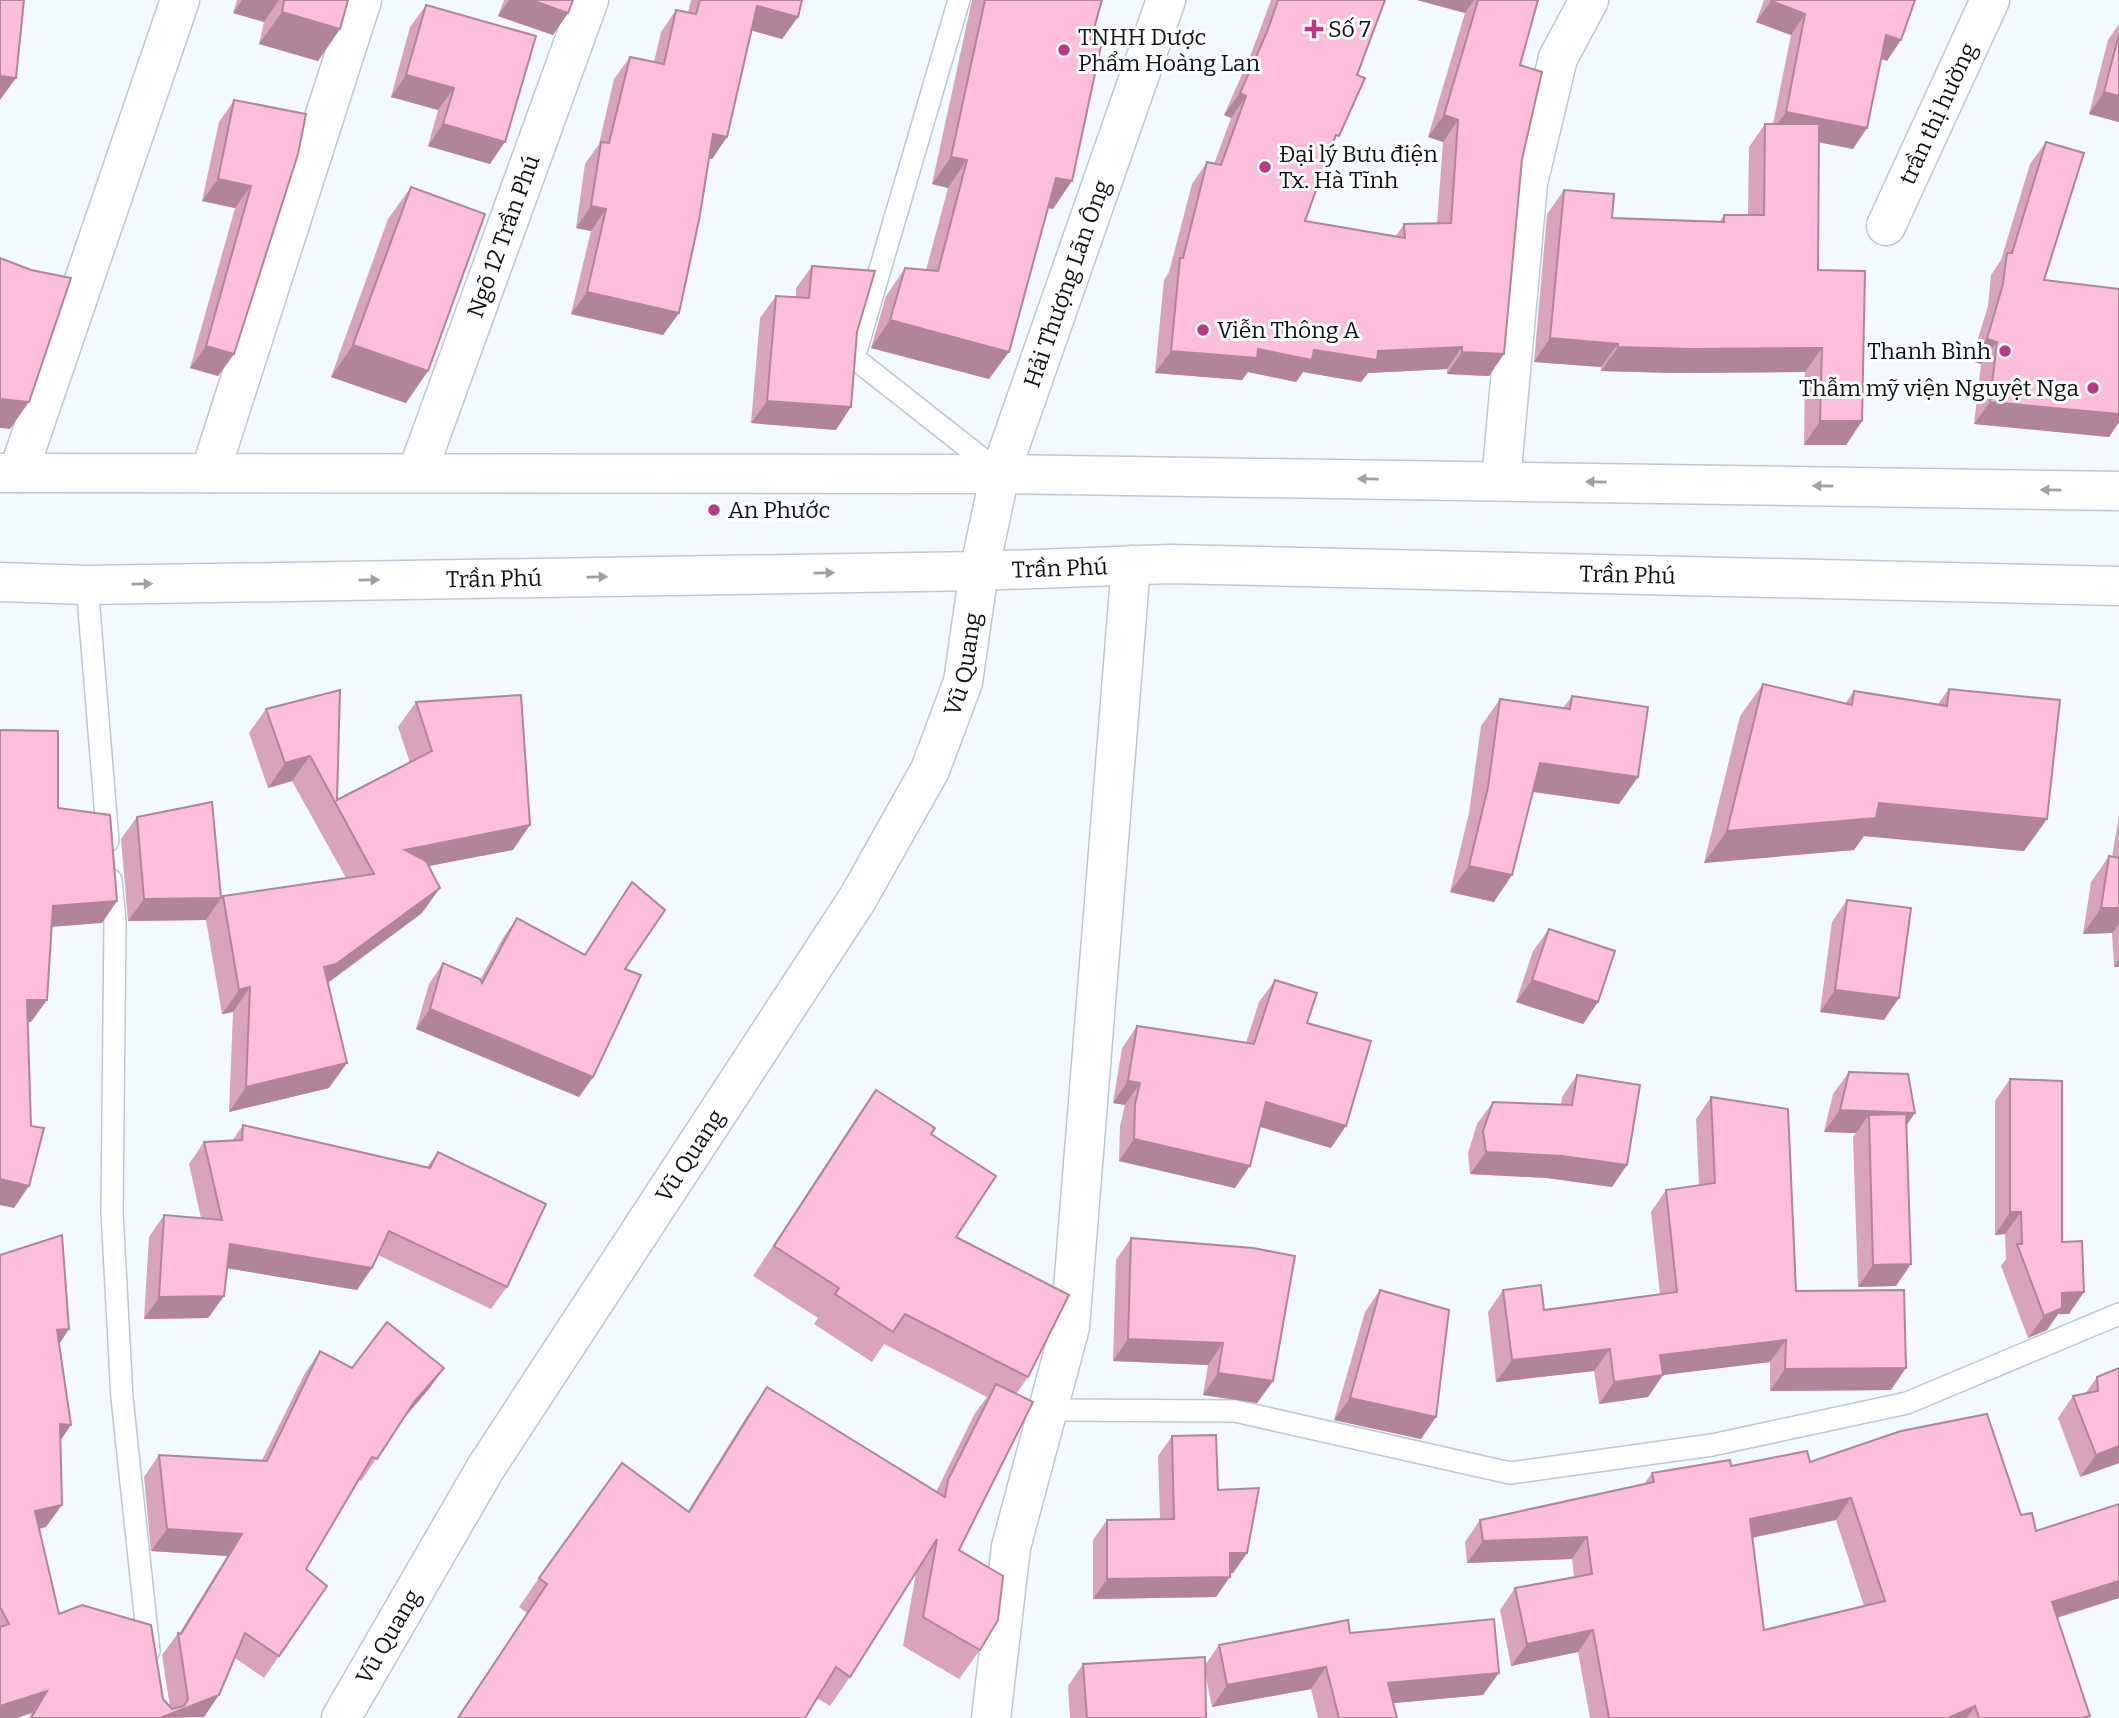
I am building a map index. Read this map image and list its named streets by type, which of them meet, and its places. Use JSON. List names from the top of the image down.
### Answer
{
  "streets": {
    "main road": [
      "trần thị hường",
      "Ngõ 12 Trần Phú",
      "Hải Thượng Lãn Ông",
      "Trần Phú",
      "Vũ Quang"
    ]
  },
  "crossings": [
    ["Hải Thượng Lãn Ông", "Trần Phú"],
    ["Hải Thượng Lãn Ông", "Vũ Quang"],
    ["Trần Phú", "Vũ Quang"]
  ],
  "places": {
    "health": ["Số 7"],
    "other": [
      "TNHH Dược Phẩm Hoàng Lan",
      "Đại lý Bưu điện Tx. Hà Tĩnh",
      "Viễn Thông A",
      "Thanh Bình",
      "Thẫm mỹ viện Nguyệt Nga",
      "An Phước"
    ]
  }
}
